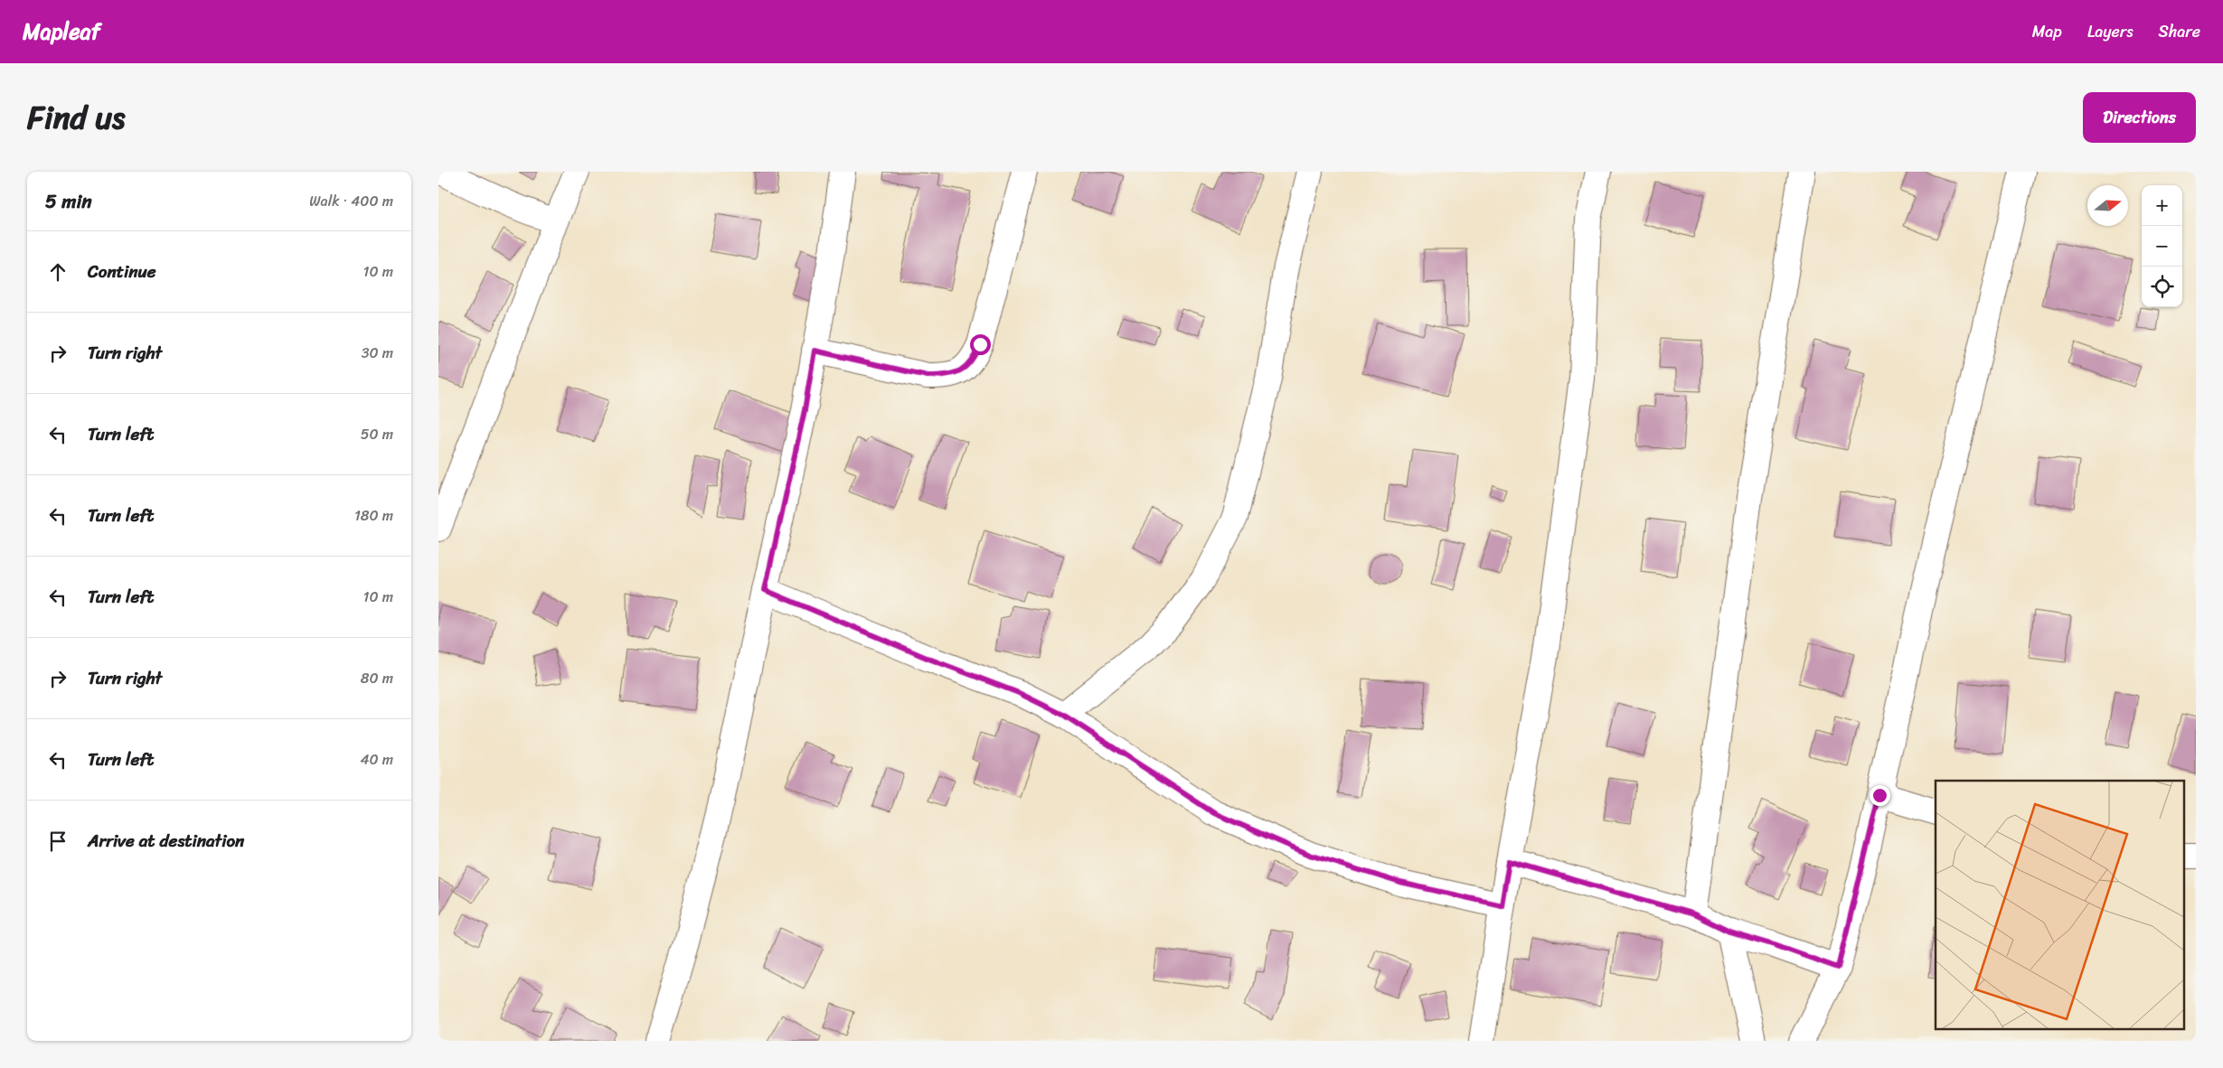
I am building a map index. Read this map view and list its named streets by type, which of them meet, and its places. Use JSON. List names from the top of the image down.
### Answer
{
  "north": "right",
  "page": {
    "header": "Mapleaf",
    "nav": ["Map", "Layers", "Share"],
    "title": "Find us",
    "buttons": "Directions",
    "heading": ["5 min", "Walk · 400 m"],
    "map_buttons": ["+", "−"],
    "list": [
      ["Continue", "10 m"],
      ["Turn right", "30 m"],
      ["Turn left", "50 m"],
      ["Turn left", "180 m"],
      ["Turn left", "10 m"],
      ["Turn right", "80 m"],
      ["Turn left", "40 m"],
      "Arrive at destination"
    ]
  }
}
